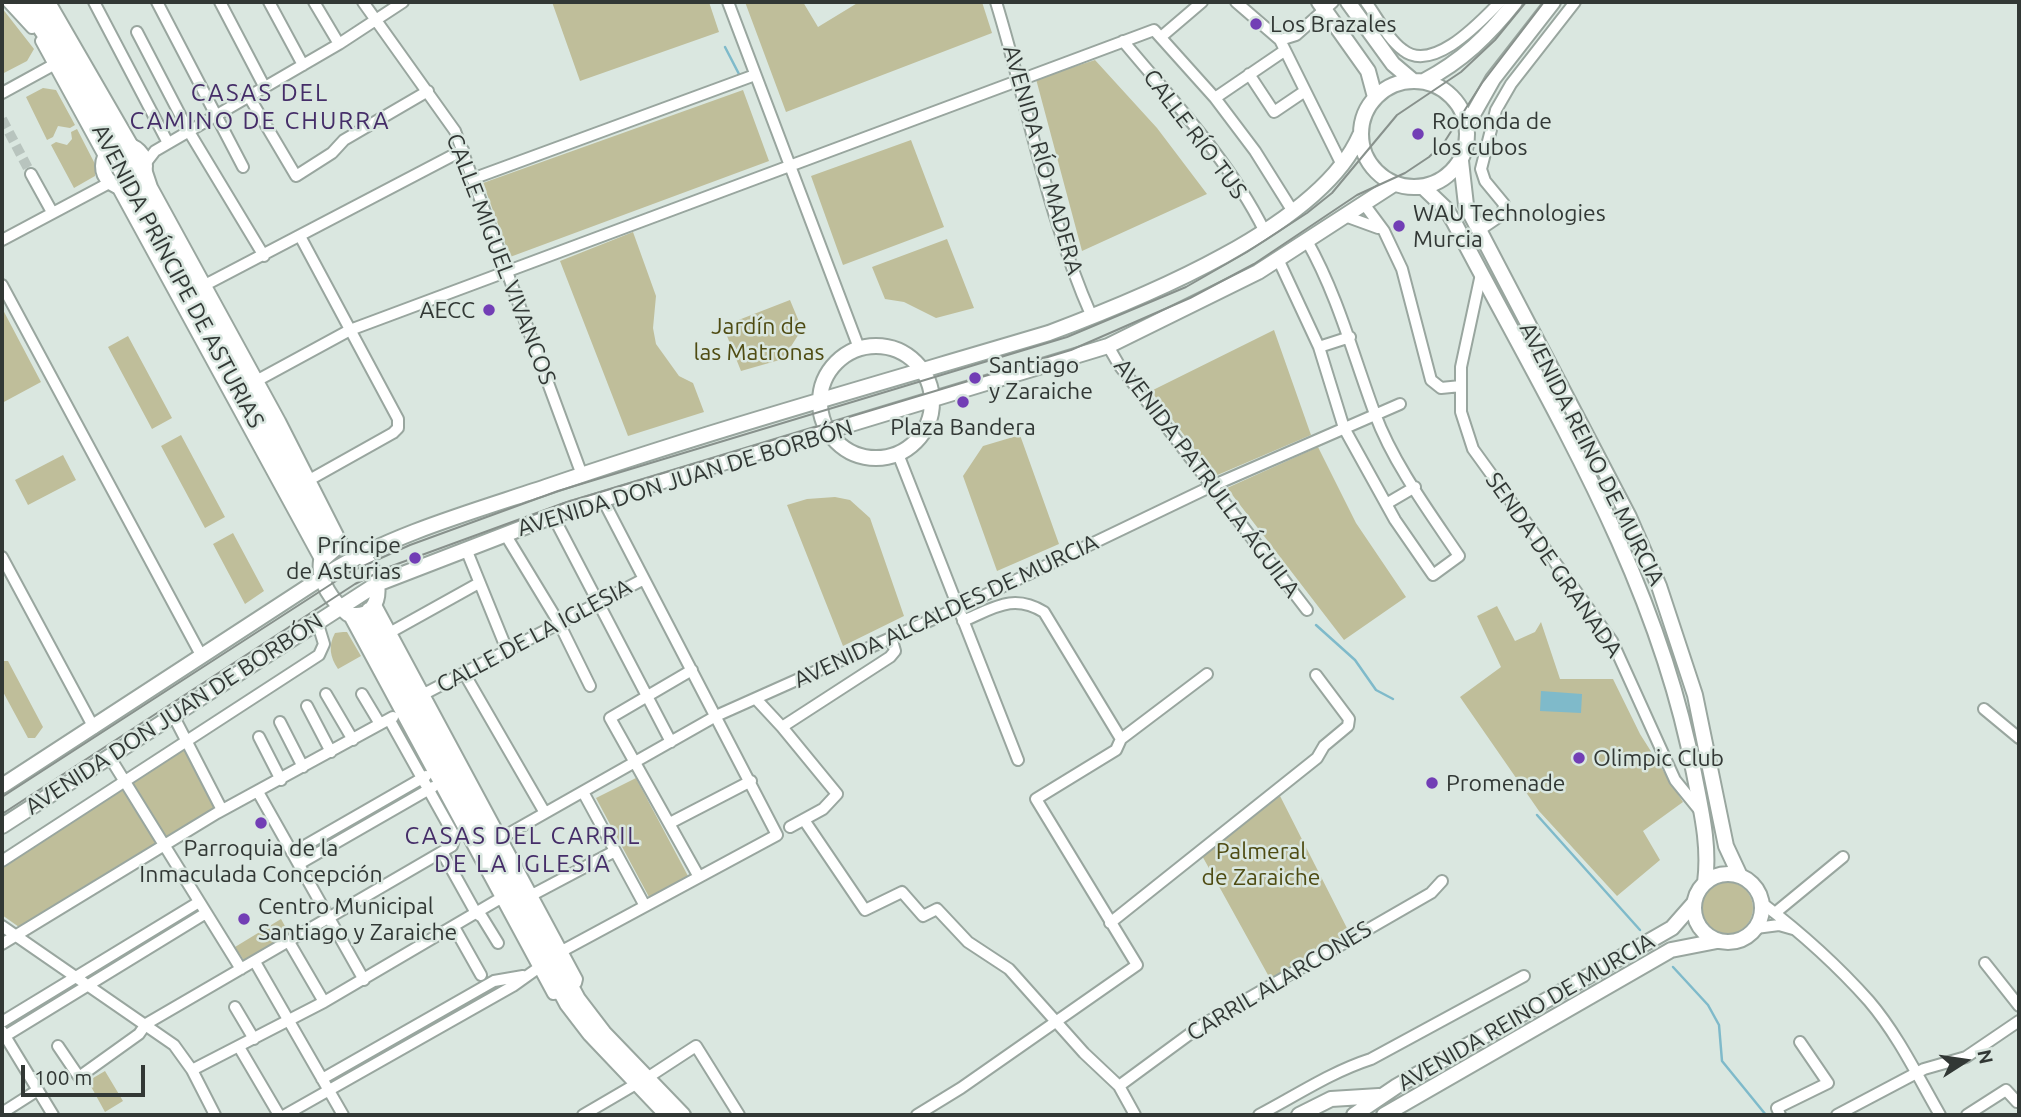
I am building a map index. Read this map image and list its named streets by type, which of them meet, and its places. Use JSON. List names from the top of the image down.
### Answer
{
  "streets": {
    "main road": ["AVENIDA PRÍNCIPE DE ASTURIAS", "AVENIDA REINO DE MURCIA", "AVENIDA DON JUAN DE BORBÓN"],
    "street": [
      "CALLE RÍO TUS",
      "AVENIDA RÍO MADERA",
      "CALLE MIGUEL VIVANCOS",
      "AVENIDA PATRULLA ÁGUILA",
      "SENDA DE GRANADA",
      "AVENIDA ALCALDES DE MURCIA",
      "CALLE DE LA IGLESIA",
      "CARRIL ALARCONES"
    ]
  },
  "crossings": [
    ["CALLE RÍO TUS", "AVENIDA DON JUAN DE BORBÓN"],
    ["AVENIDA RÍO MADERA", "AVENIDA DON JUAN DE BORBÓN"],
    ["CALLE MIGUEL VIVANCOS", "AVENIDA DON JUAN DE BORBÓN"],
    ["AVENIDA REINO DE MURCIA", "AVENIDA DON JUAN DE BORBÓN"],
    ["AVENIDA REINO DE MURCIA", "SENDA DE GRANADA"],
    ["AVENIDA DON JUAN DE BORBÓN", "AVENIDA PATRULLA ÁGUILA"],
    ["AVENIDA PATRULLA ÁGUILA", "AVENIDA ALCALDES DE MURCIA"]
  ],
  "districts": ["CASAS DEL CAMINO DE CHURRA", "CASAS DEL CARRIL DE LA IGLESIA"],
  "parks": ["Jardín de las Matronas", "Palmeral de Zaraiche"],
  "places": [
    "Los Brazales",
    "Rotonda de los cubos",
    "WAU Technologies Murcia",
    "AECC",
    "Santiago y Zaraiche",
    "Plaza Bandera",
    "Príncipe de Asturias",
    "Olimpic Club",
    "Promenade",
    "Parroquia de la Inmaculada Concepción",
    "Centro Municipal Santiago y Zaraiche"
  ],
  "scale_bar": "100 m",
  "north": "right"
}
